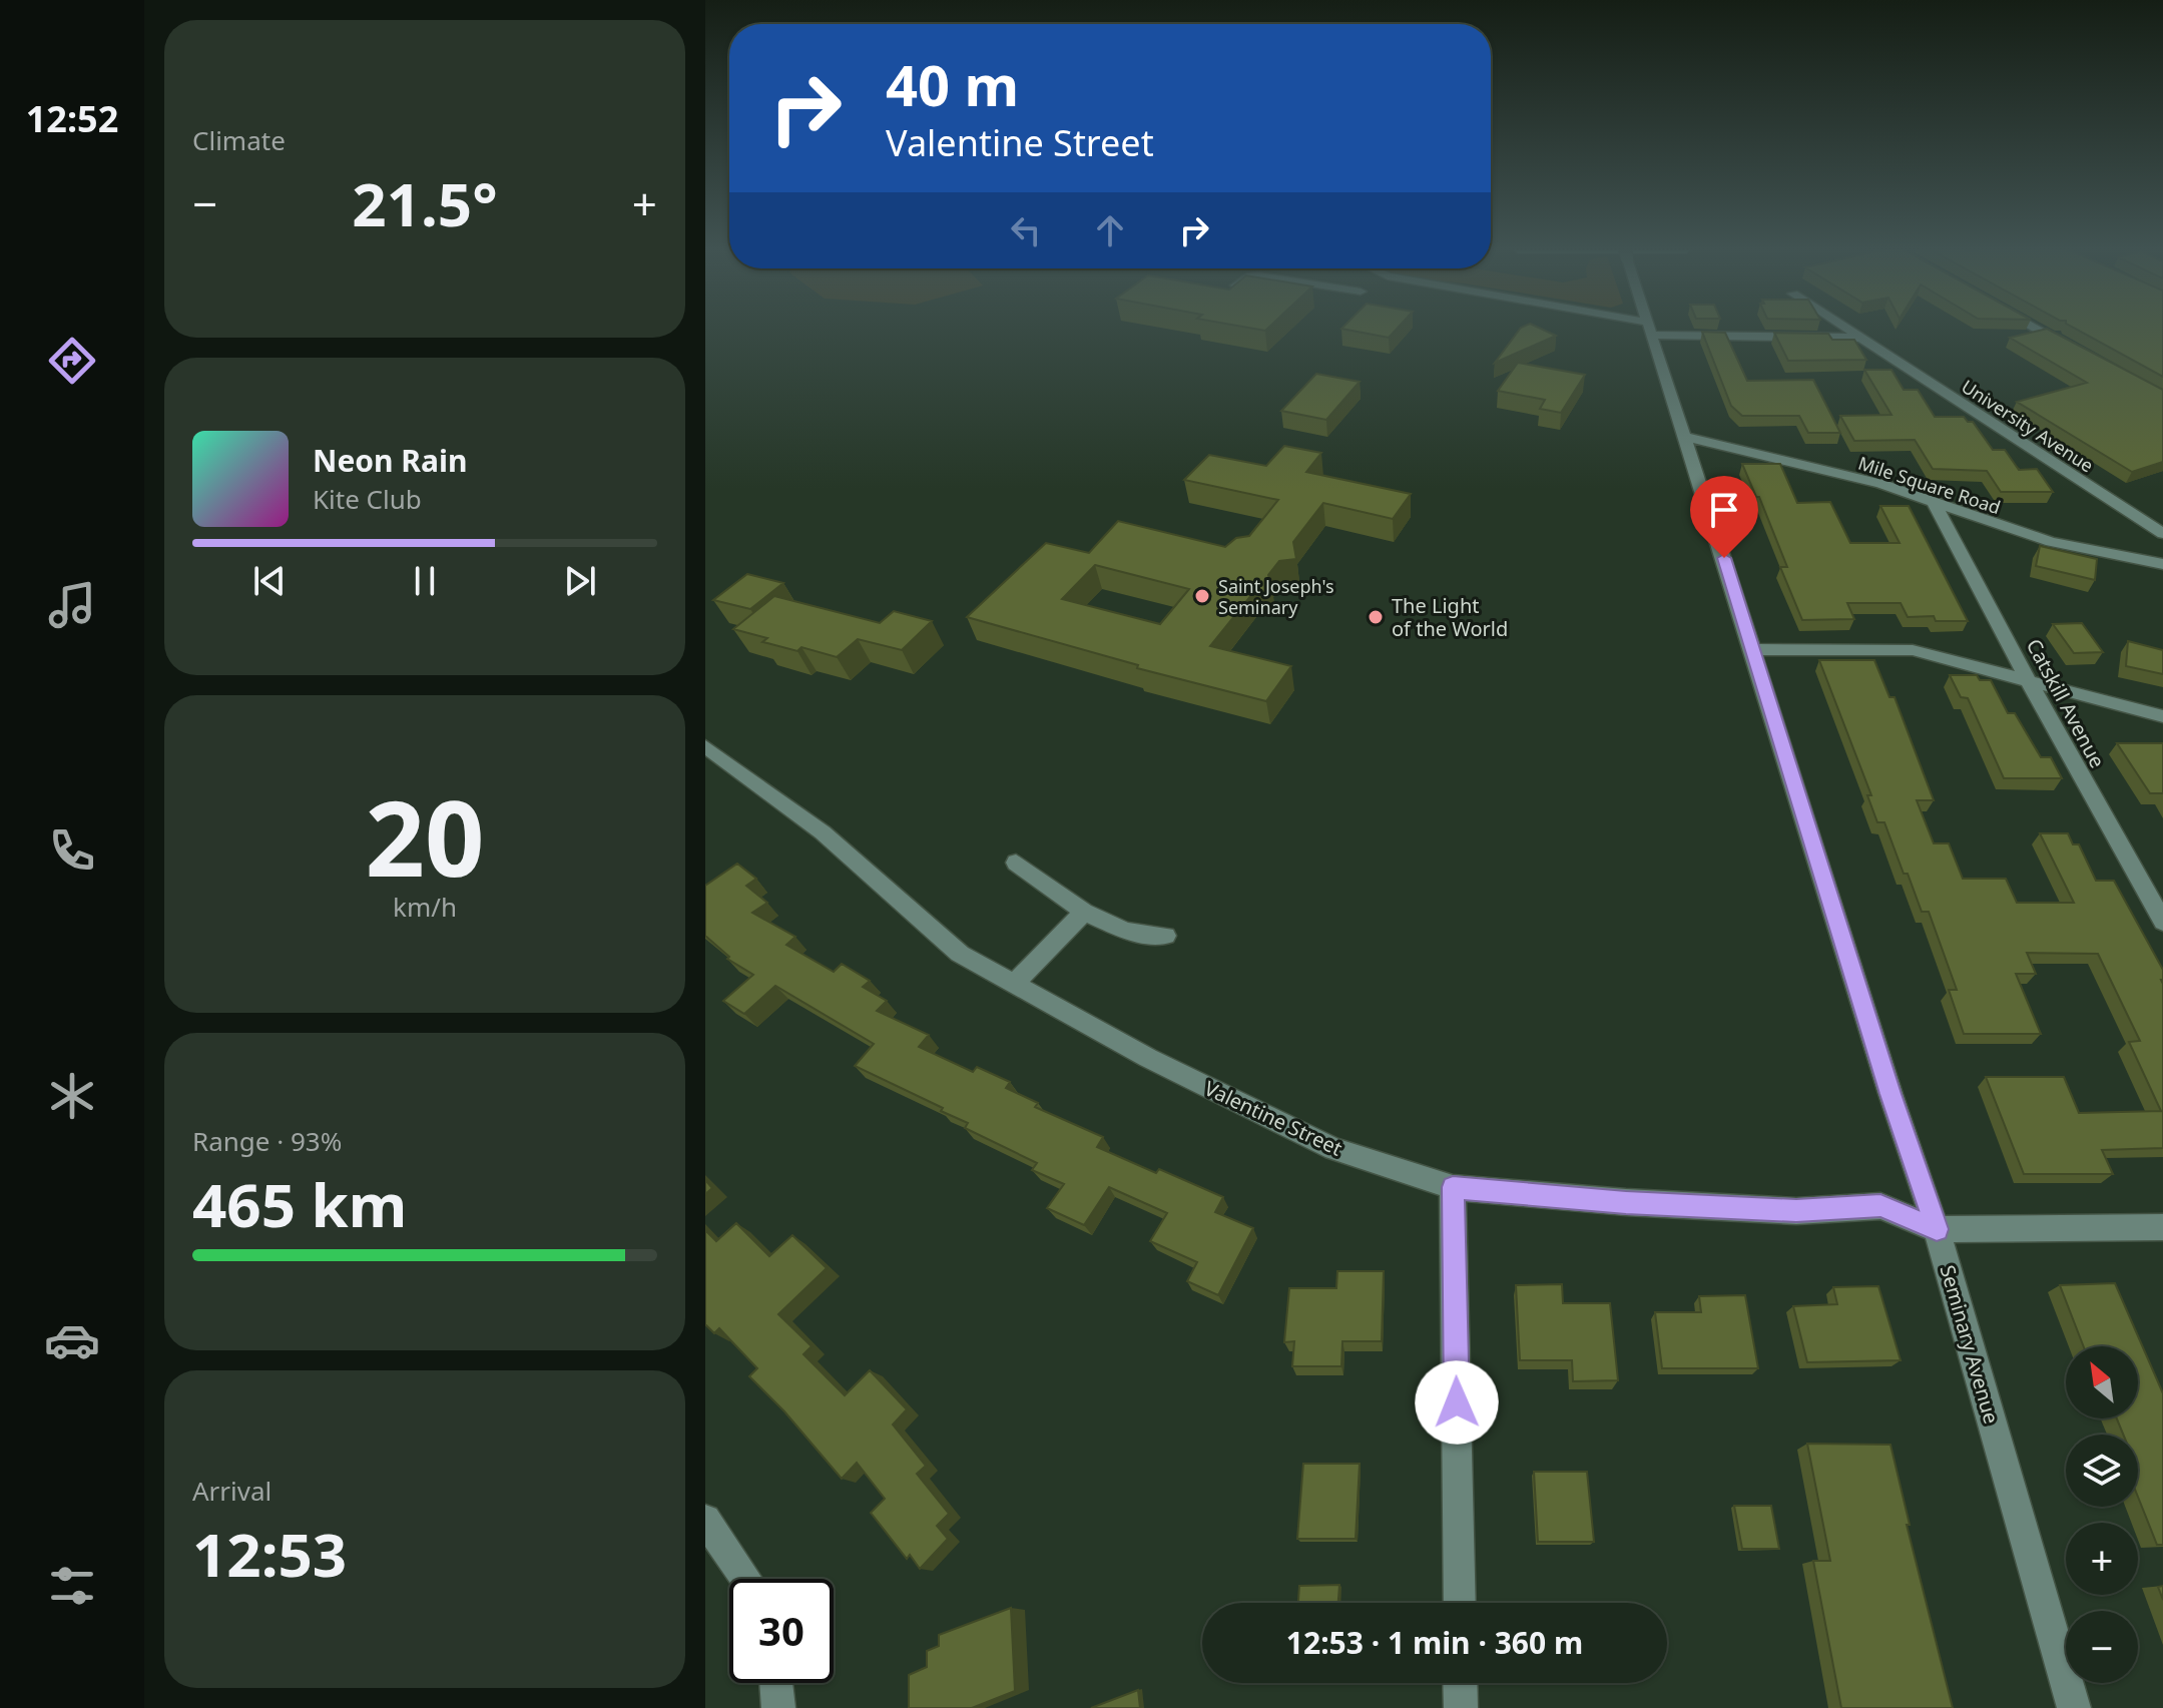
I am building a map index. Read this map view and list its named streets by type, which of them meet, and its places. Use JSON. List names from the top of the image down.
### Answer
{
  "streets": {
    "street": [
      "University Avenue",
      "Mile Square Road",
      "Catskill Avenue",
      "Valentine Street",
      "Seminary Avenue"
    ]
  },
  "crossings": [
    ["Mile Square Road", "Catskill Avenue"],
    ["Mile Square Road", "Seminary Avenue"],
    ["Valentine Street", "Seminary Avenue"]
  ],
  "places": ["Saint Joseph's Seminary", "The Light of the World"],
  "north": "top left",
  "page": {
    "tabs": "12:52",
    "tile": [
      "Climate",
      ["20", "km/h"],
      ["Range · 93%", "465 km"],
      ["Arrival", "12:53"]
    ],
    "turn": ["40 m", "Valentine Street"],
    "heat": ["−", "21.5°", "+"],
    "song": ["Neon Rain", "Kite Club"],
    "map_buttons": ["+", "−"],
    "limit": "30",
    "trip": "12:53 · 1 min · 360 m"
  }
}
